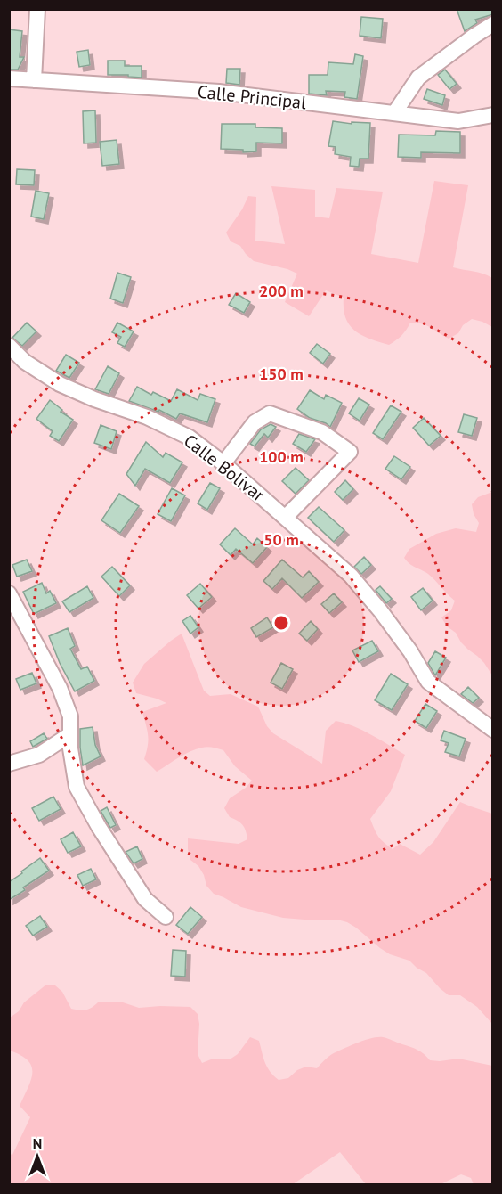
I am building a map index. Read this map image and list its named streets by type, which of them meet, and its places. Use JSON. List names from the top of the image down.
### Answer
{
  "streets": {
    "street": ["Calle Principal", "Calle Bolívar"]
  },
  "north": "top",
  "rings": [
    "200 m",
    "150 m",
    "100 m",
    "50 m"
  ]
}
